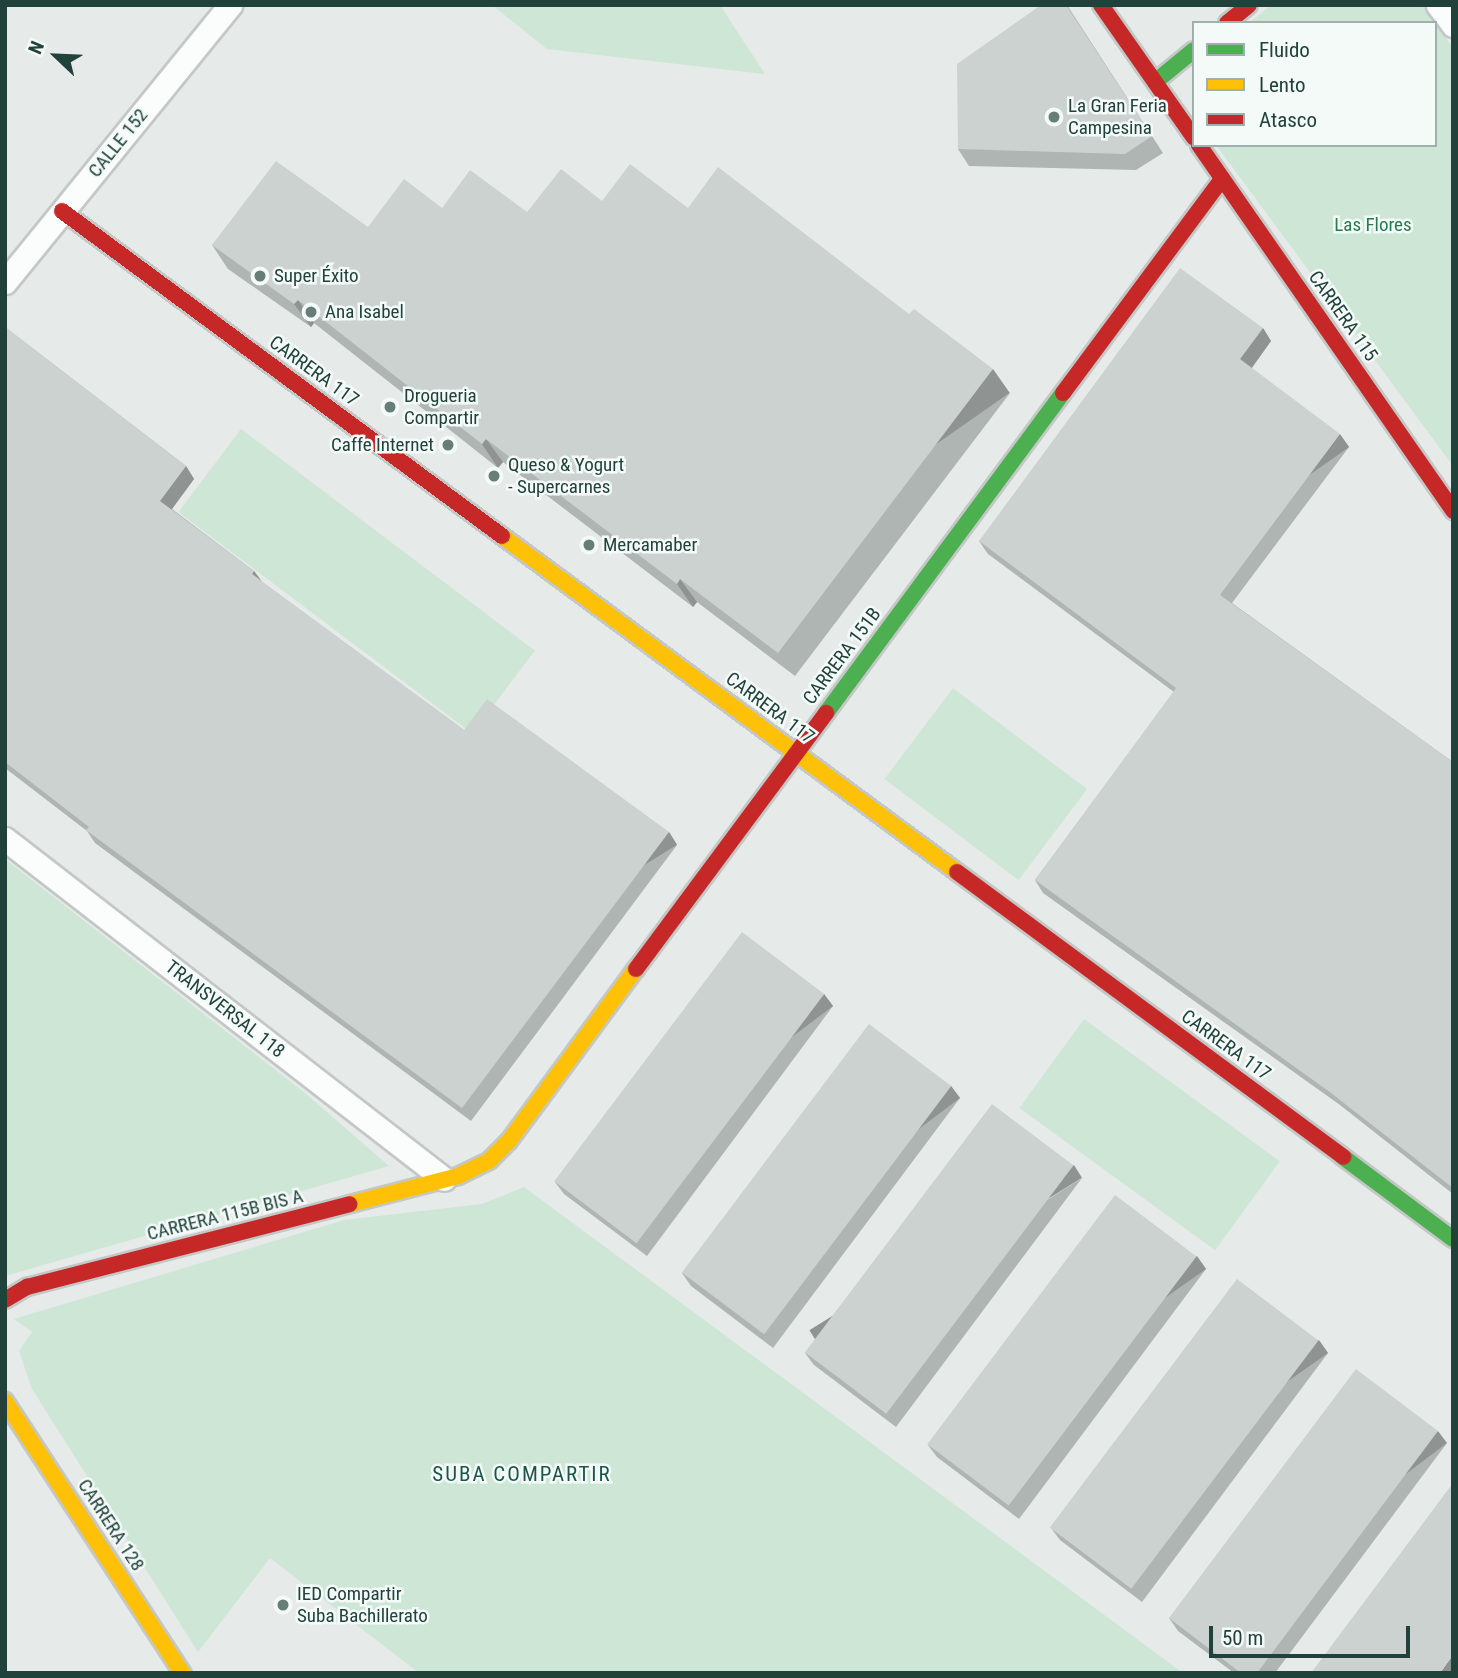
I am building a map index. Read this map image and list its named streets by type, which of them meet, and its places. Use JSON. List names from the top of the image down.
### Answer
{
  "streets": {
    "street": [
      "CALLE 152",
      "CARRERA 115",
      "CARRERA 117",
      "CARRERA 151B",
      "TRANSVERSAL 118",
      "CARRERA 115B BIS A",
      "CARRERA 128"
    ]
  },
  "crossings": [
    ["CALLE 152", "CARRERA 117"],
    ["CARRERA 115", "CARRERA 151B"],
    ["CARRERA 117", "CARRERA 151B"],
    ["CARRERA 151B", "TRANSVERSAL 118"],
    ["CARRERA 151B", "CARRERA 115B BIS A"],
    ["TRANSVERSAL 118", "CARRERA 115B BIS A"]
  ],
  "districts": ["SUBA COMPARTIR"],
  "parks": ["Las Flores"],
  "places": [
    "La Gran Feria Campesina",
    "Super Éxito",
    "Ana Isabel",
    "Drogueria Compartir",
    "Caffe Internet",
    "Queso & Yogurt - Supercarnes",
    "Mercamaber",
    "IED Compartir Suba Bachillerato"
  ],
  "legend": ["Fluido", "Lento", "Atasco"],
  "scale_bar": "50 m",
  "north": "top left"
}
